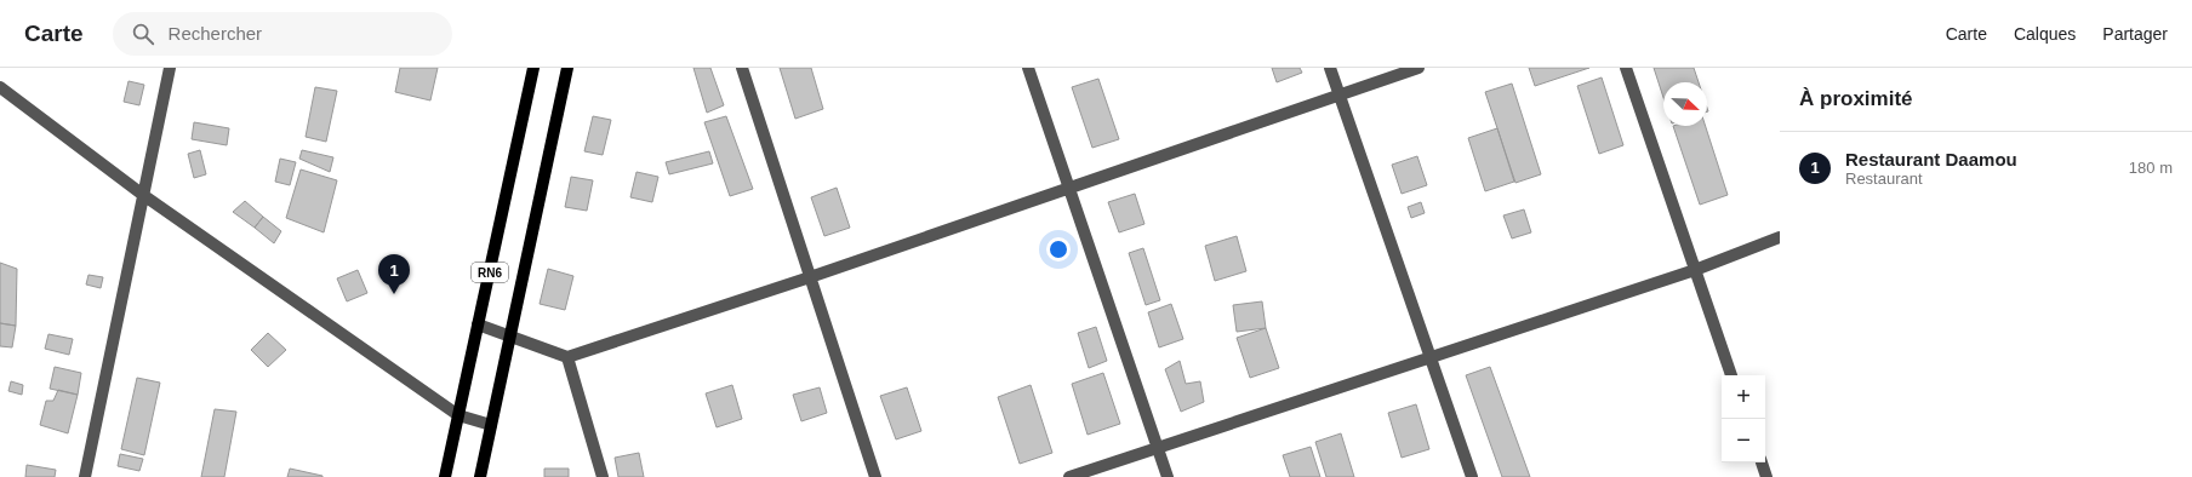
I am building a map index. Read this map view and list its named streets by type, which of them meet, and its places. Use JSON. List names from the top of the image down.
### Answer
{
  "streets": {
    "main road": ["RN6"]
  },
  "north": "bottom right",
  "page": {
    "header": "Carte",
    "search": "Rechercher",
    "nav": ["Carte", "Calques", "Partager"],
    "heading": "À proximité",
    "list": [
      {
        "mark": "1",
        "name": "Restaurant Daamou",
        "note": "Restaurant",
        "value": "180 m"
      }
    ],
    "pins": "1",
    "map_buttons": ["+", "−"]
  }
}
